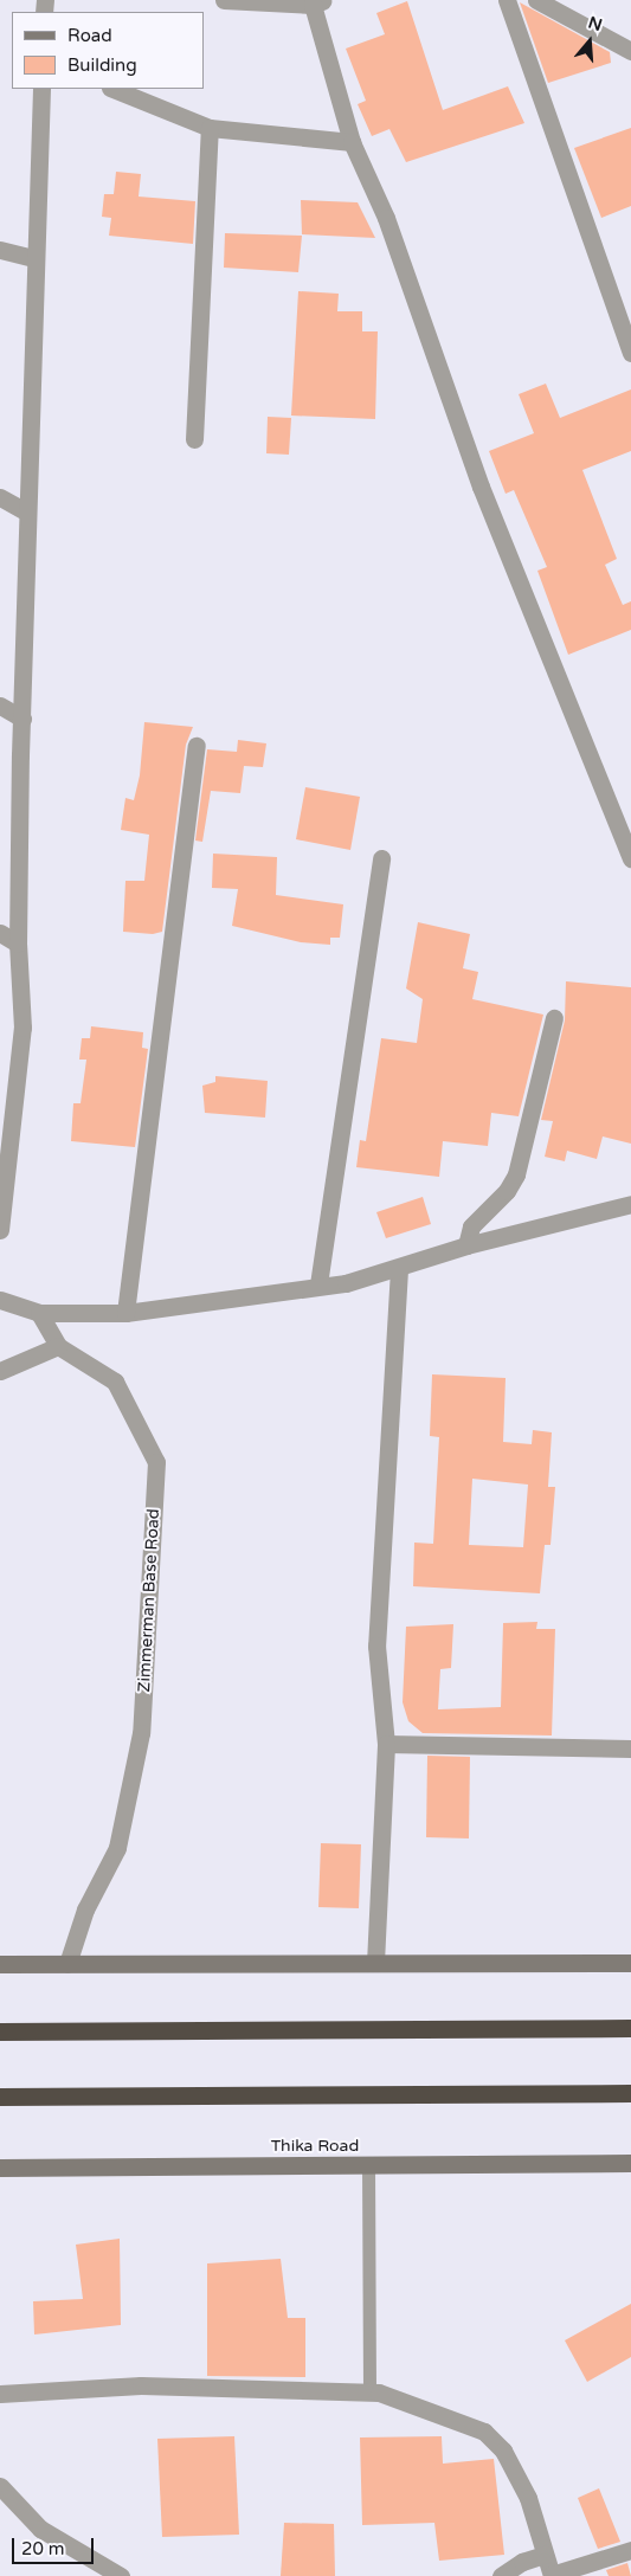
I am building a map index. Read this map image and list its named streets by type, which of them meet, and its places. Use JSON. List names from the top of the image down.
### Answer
{
  "streets": {
    "main road": ["Thika Road"],
    "street": ["Zimmerman Base Road"]
  },
  "legend": ["Road", "Building"],
  "scale_bar": "20 m",
  "north": "top"
}
